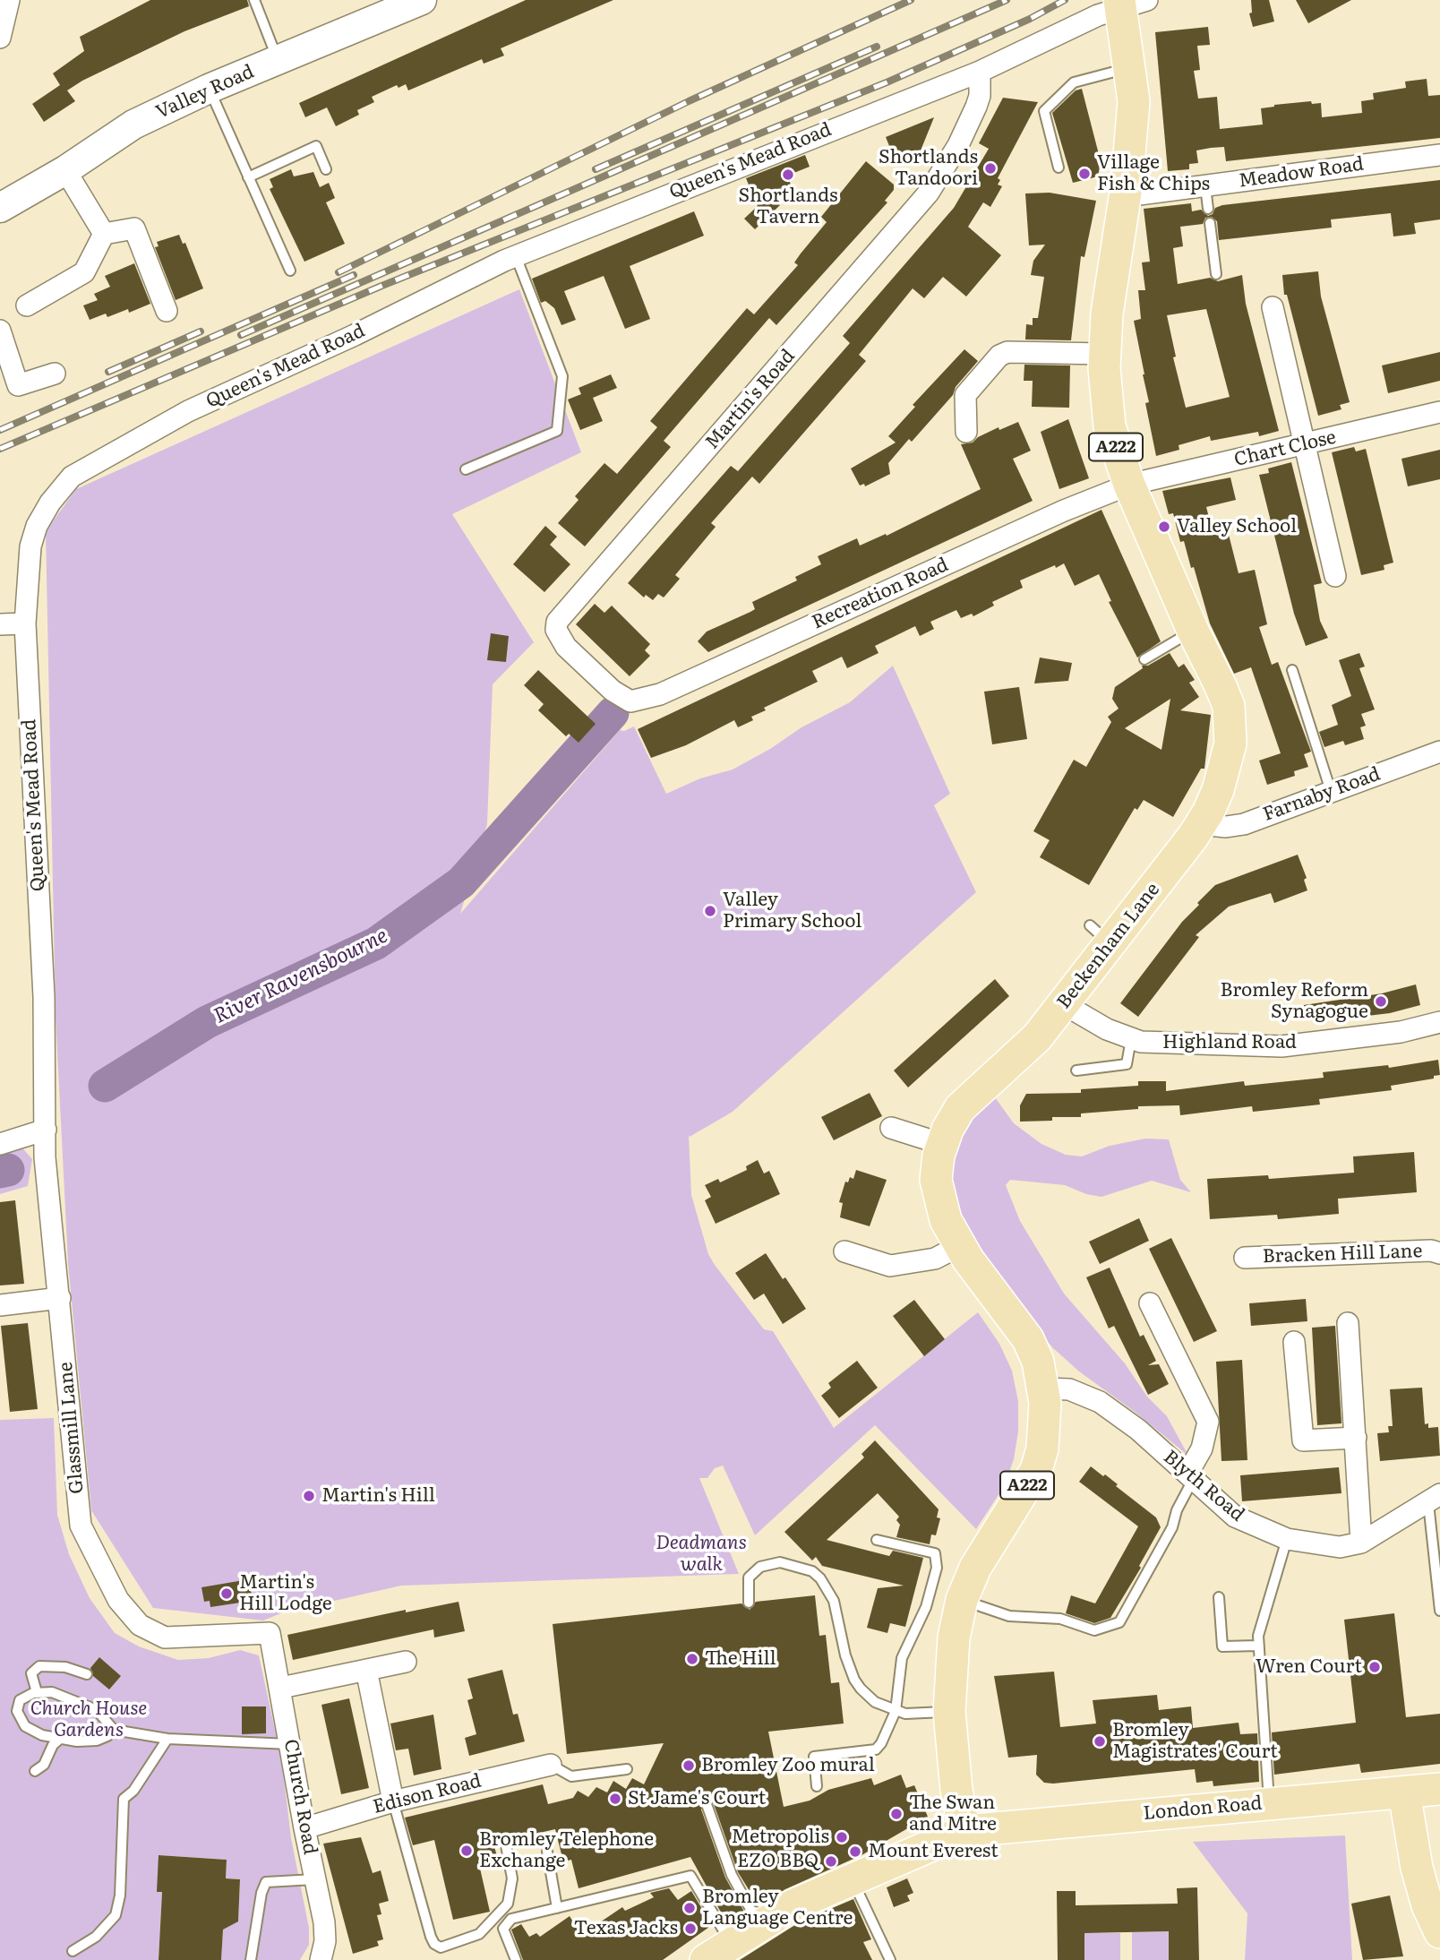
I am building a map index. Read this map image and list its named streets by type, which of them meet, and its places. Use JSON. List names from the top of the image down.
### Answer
{
  "streets": {
    "main road": ["A222", "Beckenham Lane", "London Road"],
    "street": [
      "Valley Road",
      "Queen's Mead Road",
      "Meadow Road",
      "Martin's Road",
      "Chart Close",
      "Recreation Road",
      "Farnaby Road",
      "Highland Road",
      "Bracken Hill Lane",
      "Glassmill Lane",
      "Blyth Road",
      "Edison Road",
      "Church Road"
    ]
  },
  "crossings": [
    ["Queen's Mead Road", "Martin's Road"],
    ["Queen's Mead Road", "Beckenham Lane"],
    ["Queen's Mead Road", "Glassmill Lane"],
    ["Meadow Road", "Beckenham Lane"],
    ["Martin's Road", "Recreation Road"],
    ["Chart Close", "Recreation Road"],
    ["Chart Close", "Beckenham Lane"],
    ["Recreation Road", "Beckenham Lane"],
    ["Farnaby Road", "Beckenham Lane"],
    ["Beckenham Lane", "Highland Road"],
    ["Beckenham Lane", "Blyth Road"],
    ["Beckenham Lane", "London Road"],
    ["Glassmill Lane", "Church Road"],
    ["Edison Road", "Church Road"]
  ],
  "water": ["River Ravensbourne"],
  "parks": ["Deadmans walk", "Church House Gardens"],
  "places": [
    "Shortlands Tandoori",
    "Village Fish & Chips",
    "Shortlands Tavern",
    "Valley School",
    "Valley Primary School",
    "Bromley Reform Synagogue",
    "Martin's Hill",
    "Martin's Hill Lodge",
    "The Hill",
    "Wren Court",
    "Bromley Magistrates' Court",
    "Bromley Zoo mural",
    "St Jame's Court",
    "The Swan and Mitre",
    "Metropolis",
    "Bromley Telephone Exchange",
    "Mount Everest",
    "EZO BBQ",
    "Bromley Language Centre",
    "Texas Jacks"
  ]
}
